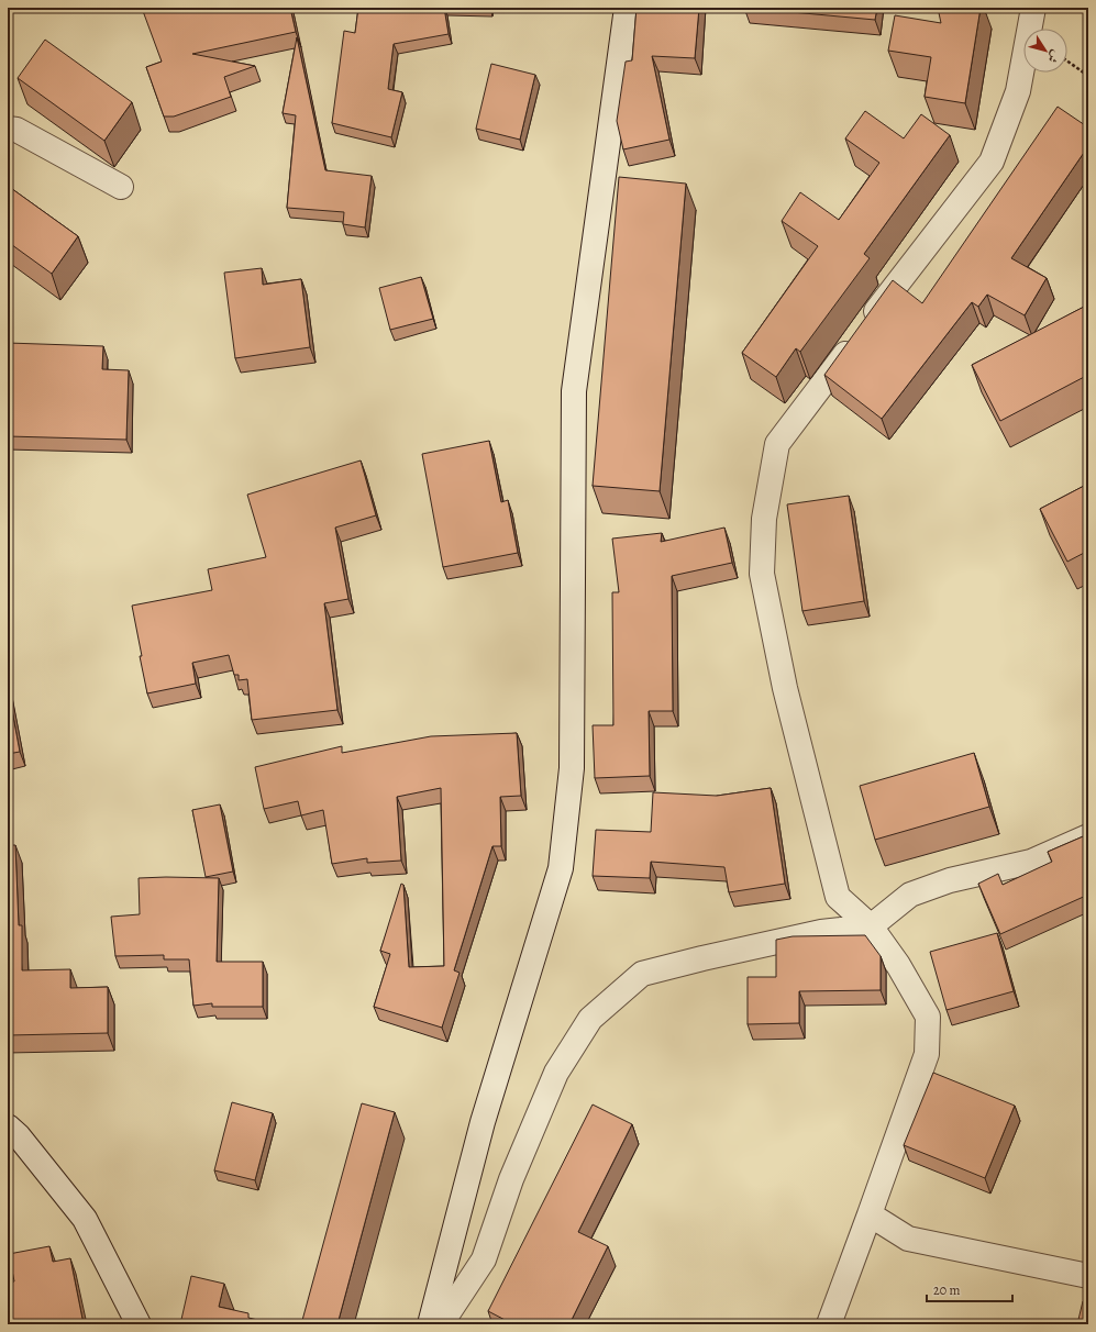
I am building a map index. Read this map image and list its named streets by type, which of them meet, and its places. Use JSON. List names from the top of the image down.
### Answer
{
  "scale_bar": "20 m",
  "north": "bottom right"
}
